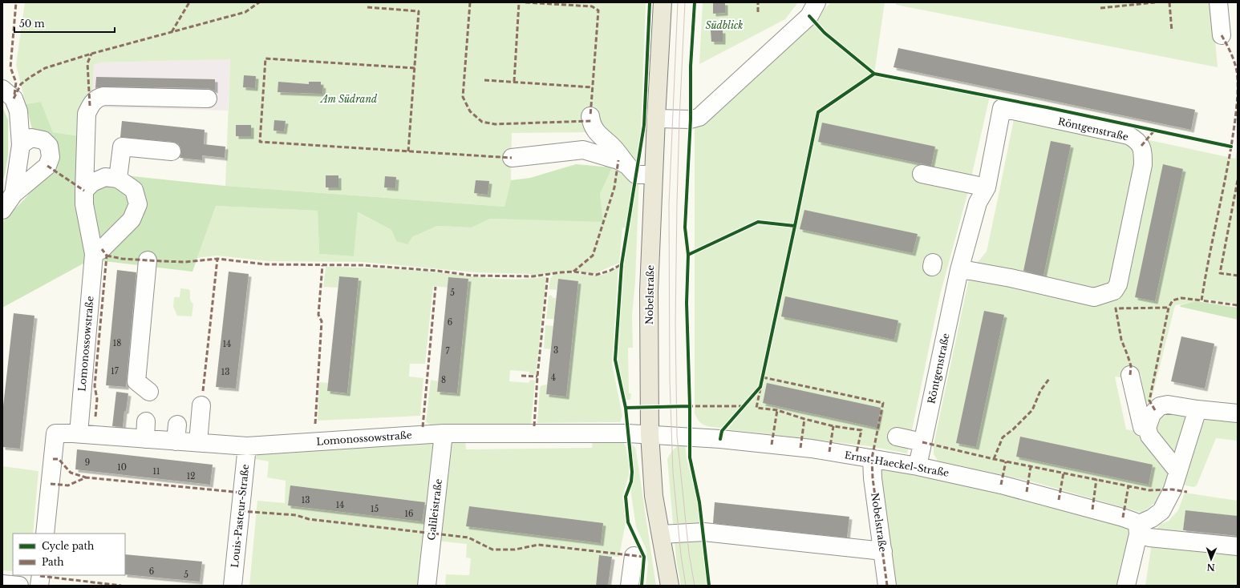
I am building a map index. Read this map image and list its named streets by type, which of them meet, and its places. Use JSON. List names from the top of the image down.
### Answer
{
  "streets": {
    "main road": ["Nobelstraße"],
    "street": [
      "Röntgenstraße",
      "Lomonossowstraße",
      "Ernst-Haeckel-Straße",
      "Galileistraße",
      "Louis-Pasteur-Straße"
    ]
  },
  "crossings": [
    ["Röntgenstraße", "Ernst-Haeckel-Straße"],
    ["Nobelstraße", "Lomonossowstraße"],
    ["Nobelstraße", "Ernst-Haeckel-Straße"],
    ["Lomonossowstraße", "Ernst-Haeckel-Straße"],
    ["Lomonossowstraße", "Galileistraße"],
    ["Lomonossowstraße", "Louis-Pasteur-Straße"]
  ],
  "parks": ["Südblick", "Am Südrand"],
  "house_numbers": [
    "5",
    "6",
    "18",
    "14",
    "3",
    "7",
    "17",
    "13",
    "4",
    "8",
    "9",
    "10",
    "11",
    "12",
    "13",
    "14",
    "15",
    "16",
    "6",
    "5"
  ],
  "legend": ["Cycle path", "Path"],
  "scale_bar": "50 m",
  "north": "bottom"
}
